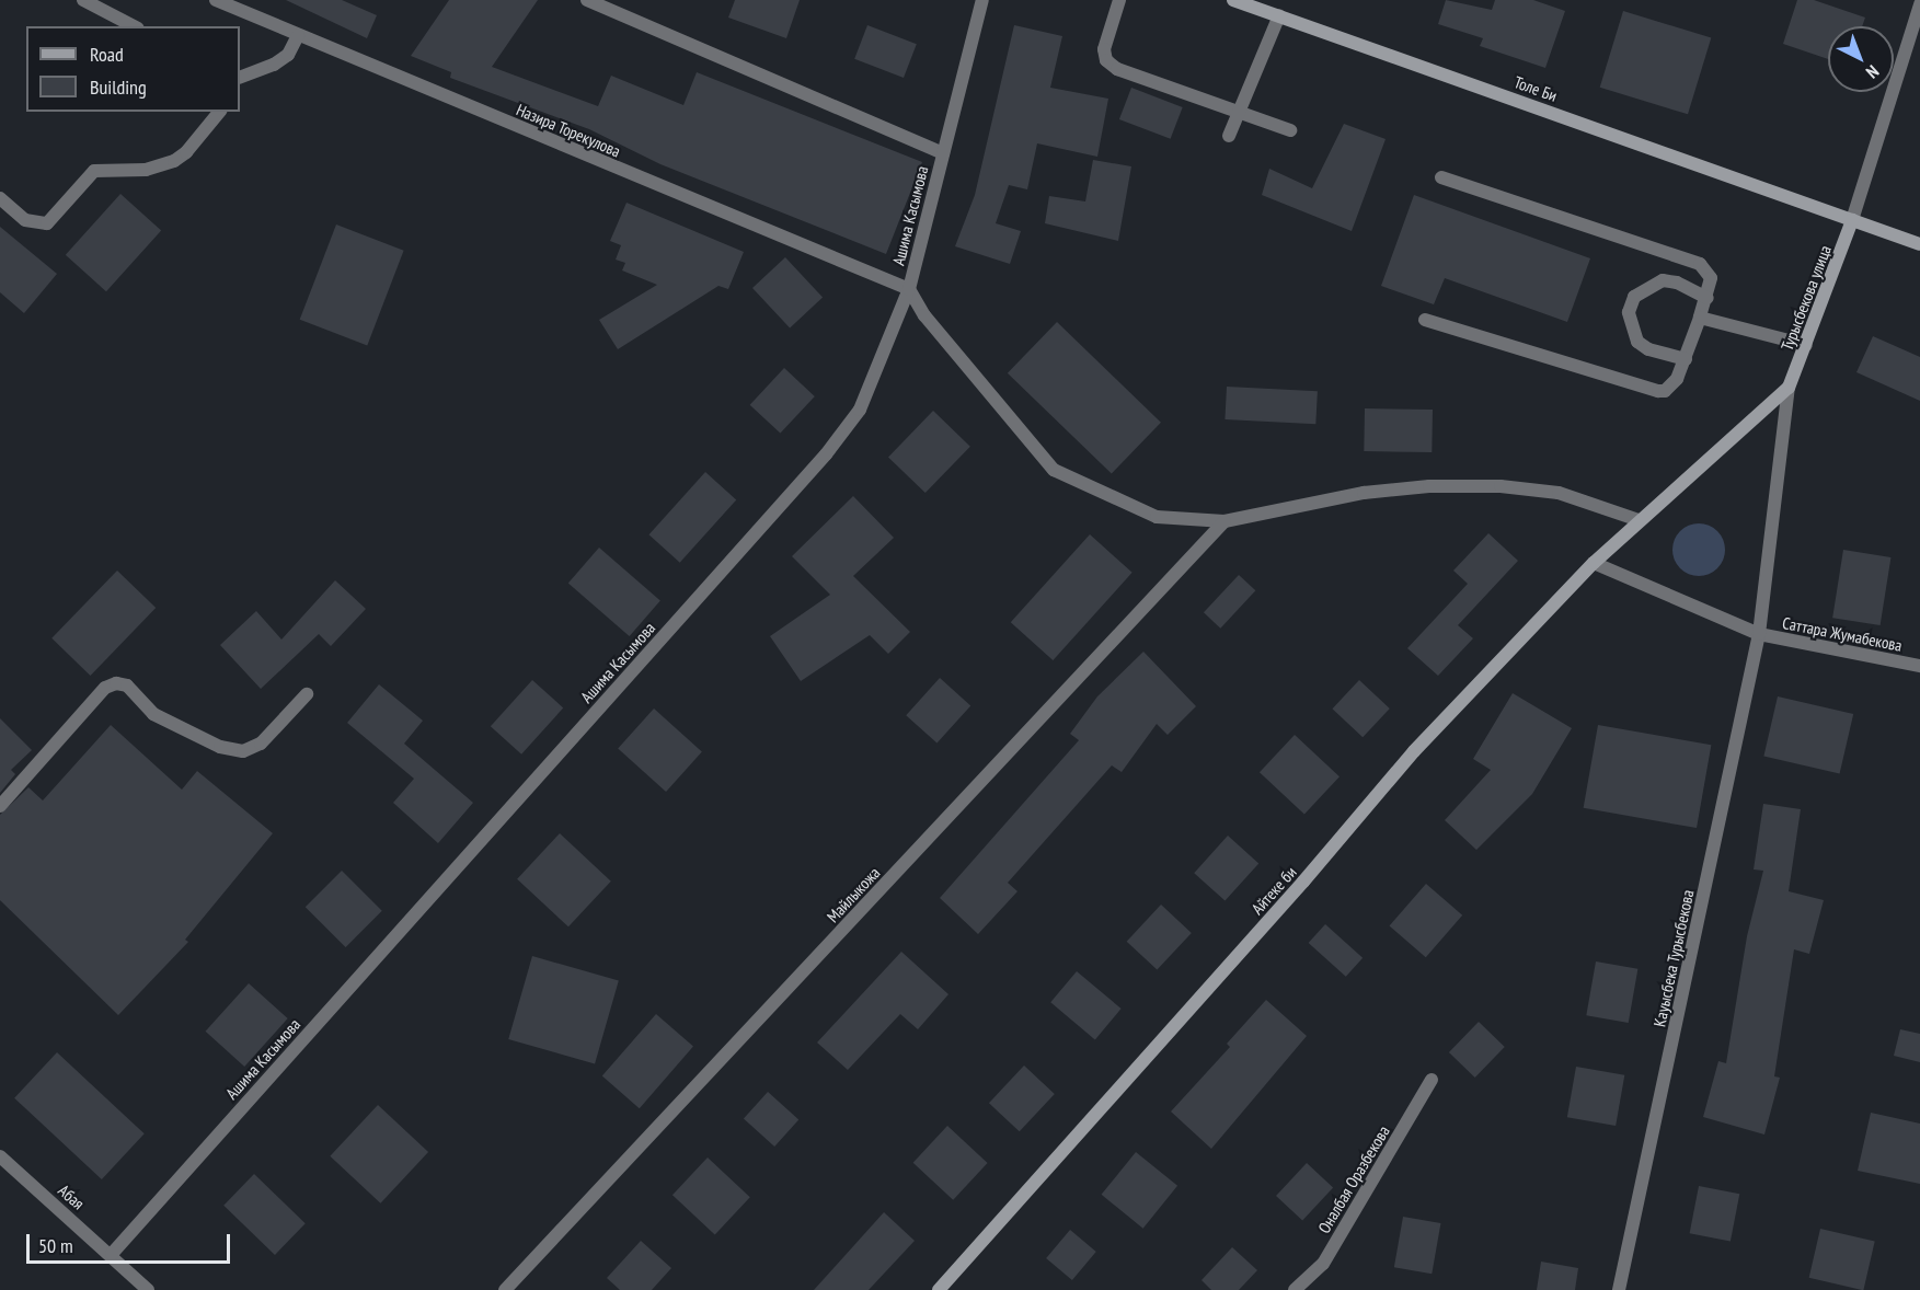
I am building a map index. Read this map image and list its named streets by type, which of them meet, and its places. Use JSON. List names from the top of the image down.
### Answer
{
  "streets": {
    "street": [
      "Толе Би",
      "Назира Торекулова",
      "Ашима Касымова",
      "Турысбекова улица",
      "Саттара Жумабекова",
      "Айтеке би",
      "Майлыкожа",
      "Кауысбека Турысбекова",
      "Оналбая Оразбекова",
      "Абая"
    ]
  },
  "crossings": [
    ["Толе Би", "Турысбекова улица"],
    ["Назира Торекулова", "Ашима Касымова"],
    ["Ашима Касымова", "Абая"],
    ["Турысбекова улица", "Айтеке би"],
    ["Турысбекова улица", "Кауысбека Турысбекова"],
    ["Саттара Жумабекова", "Айтеке би"],
    ["Саттара Жумабекова", "Кауысбека Турысбекова"],
    ["Айтеке би", "Кауысбека Турысбекова"]
  ],
  "legend": ["Road", "Building"],
  "scale_bar": "50 m",
  "north": "bottom right"
}
